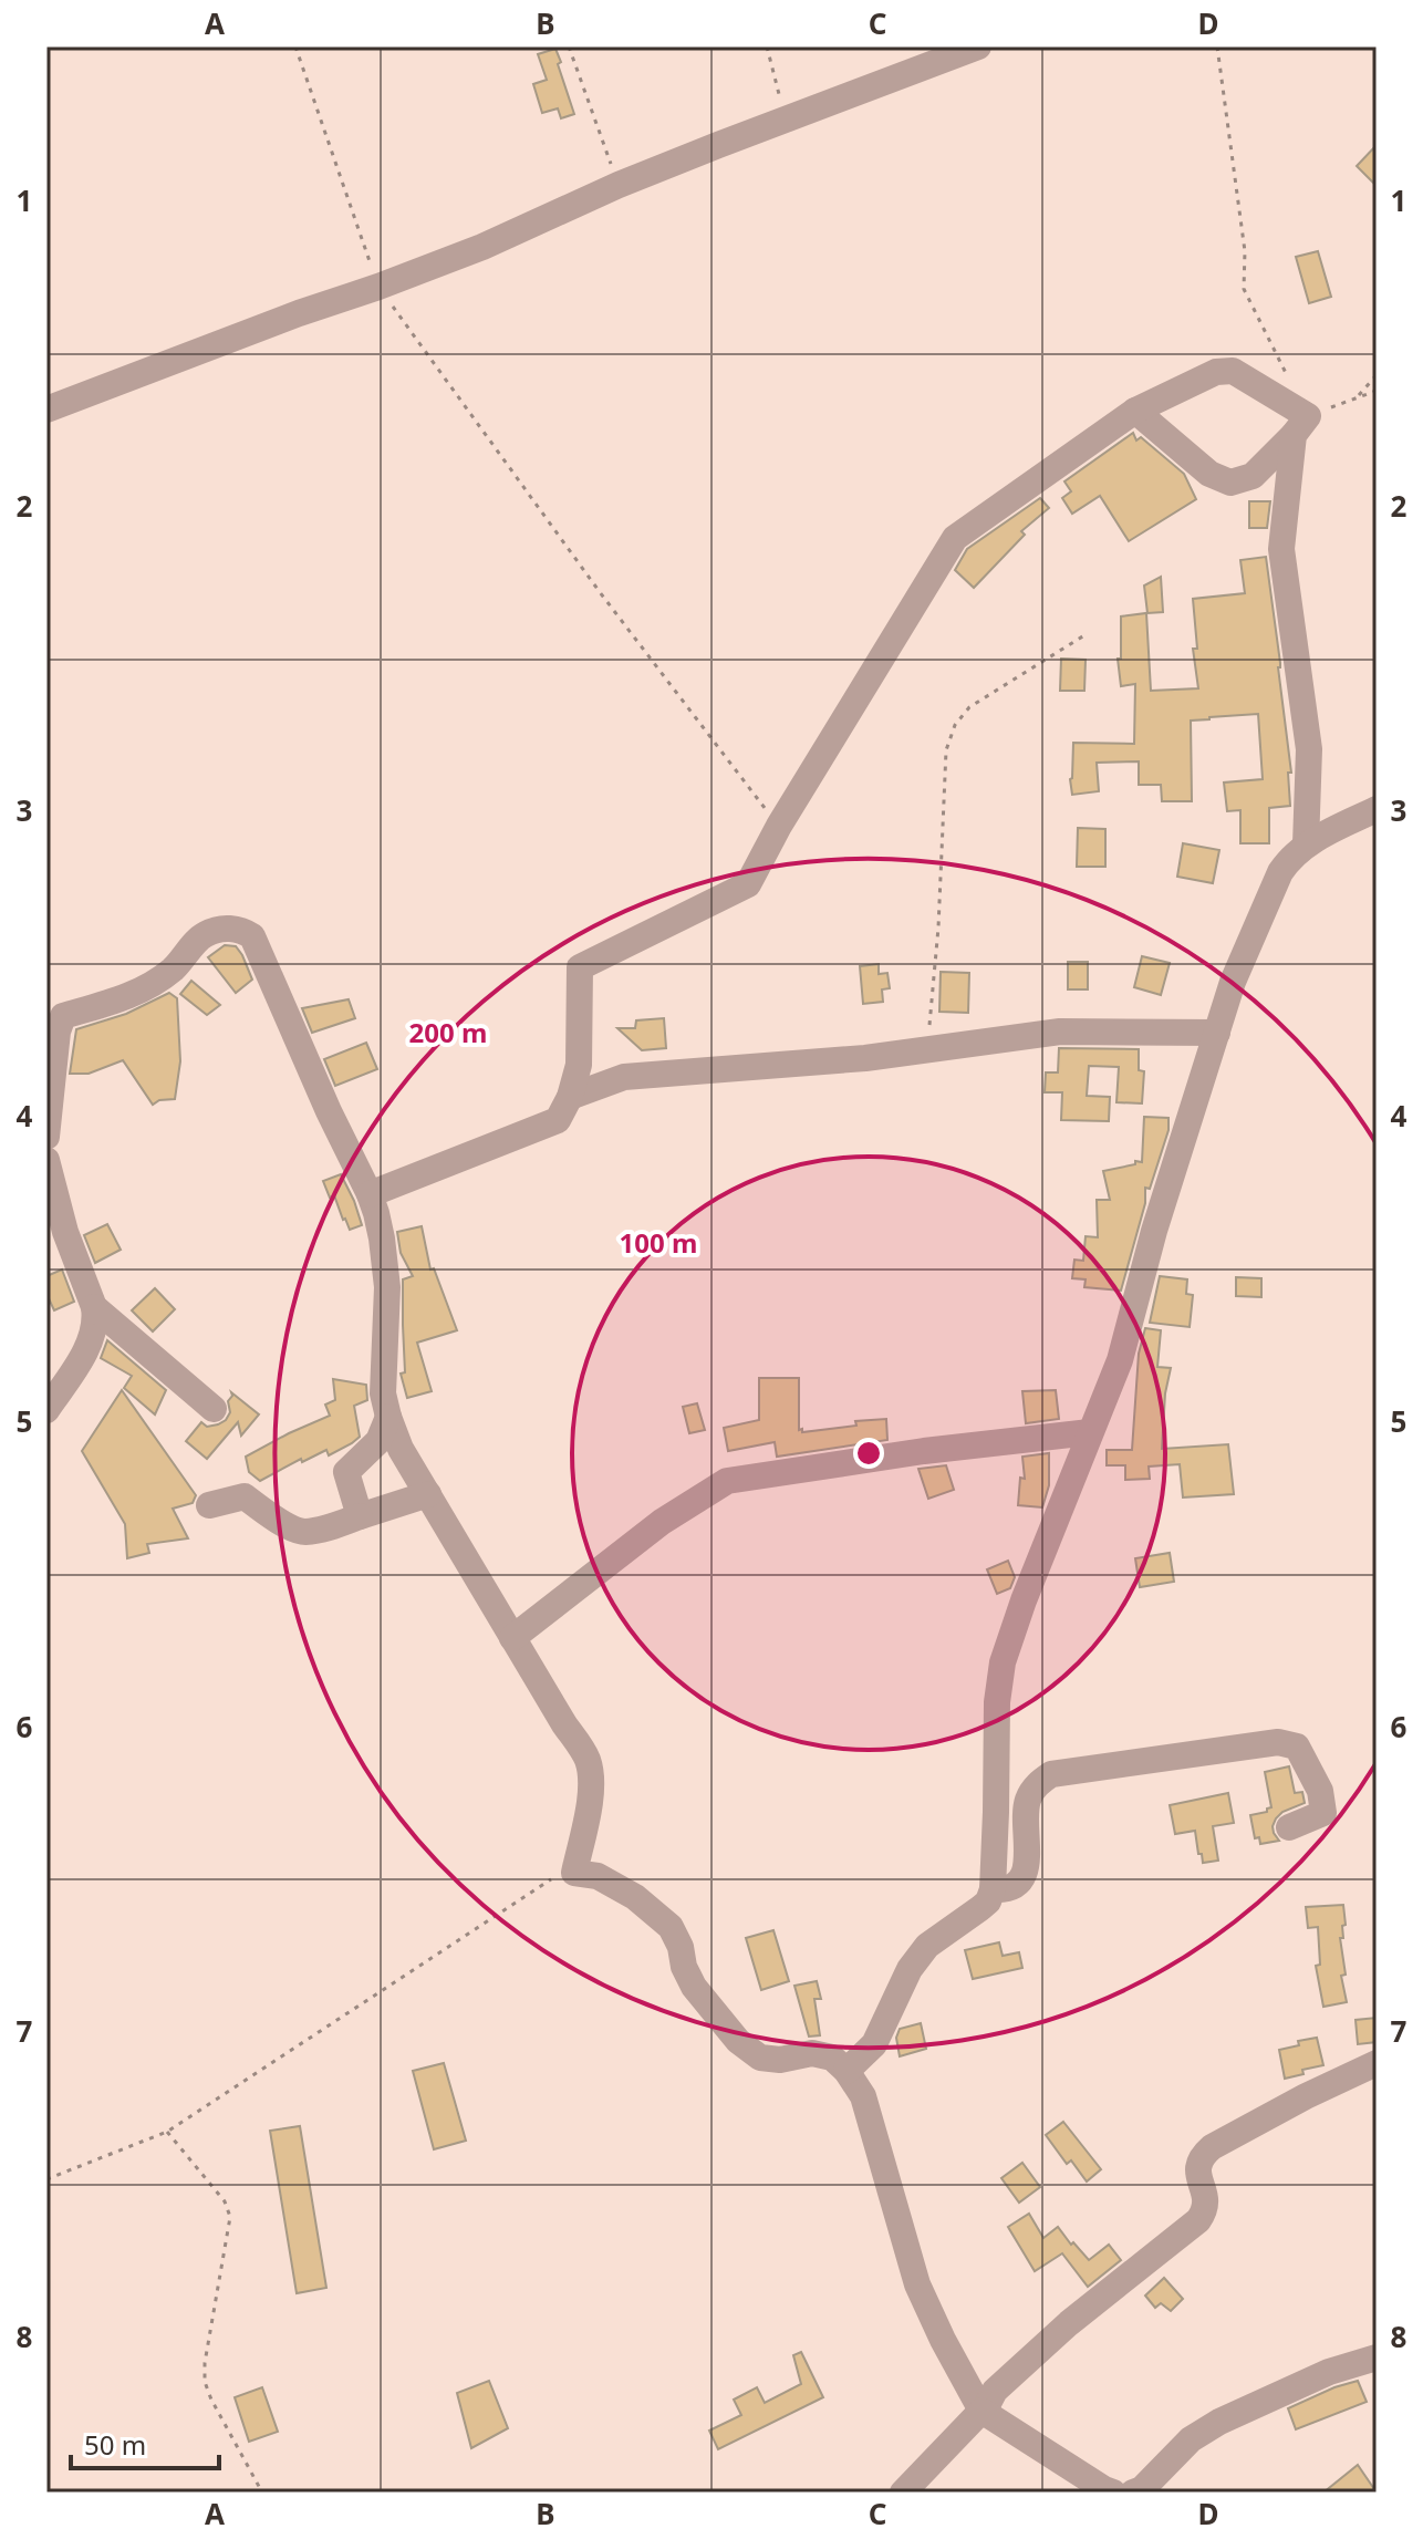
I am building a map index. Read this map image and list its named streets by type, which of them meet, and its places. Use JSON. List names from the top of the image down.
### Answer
{
  "scale_bar": "50 m",
  "grid": {
    "columns": [
      "A",
      "B",
      "C",
      "D"
    ],
    "rows": [
      "1",
      "2",
      "3",
      "4",
      "5",
      "6",
      "7",
      "8"
    ]
  },
  "rings": ["200 m", "100 m"]
}
